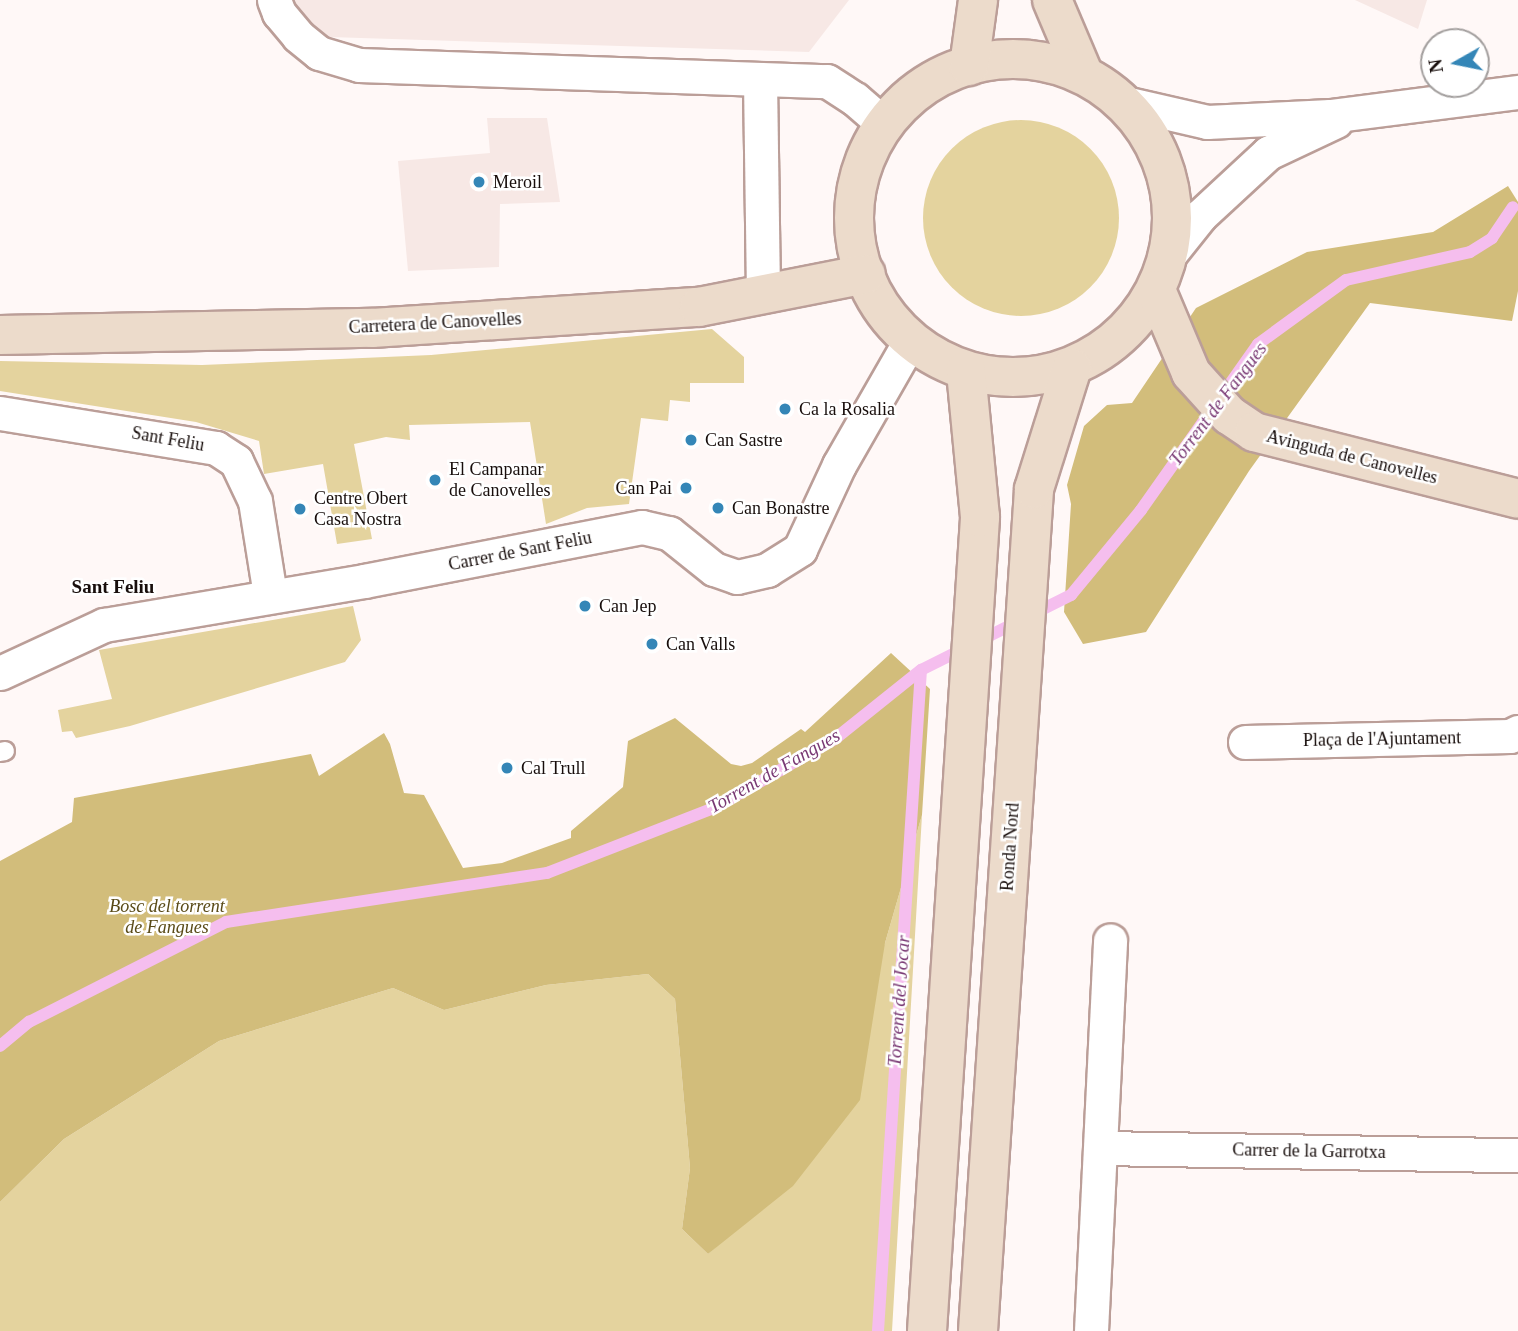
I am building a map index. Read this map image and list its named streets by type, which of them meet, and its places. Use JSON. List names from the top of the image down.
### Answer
{
  "streets": {
    "main road": ["Carretera de Canovelles", "Avinguda de Canovelles", "Ronda Nord"],
    "street": [
      "Sant Feliu",
      "Carrer de Sant Feliu",
      "Plaça de l'Ajuntament",
      "Carrer de la Garrotxa"
    ]
  },
  "crossings": [
    ["Sant Feliu", "Carrer de Sant Feliu"]
  ],
  "districts": ["Sant Feliu"],
  "water": ["Torrent de Fangues", "Torrent del Jocar"],
  "parks": ["Bosc del torrent de Fangues"],
  "places": [
    "Meroil",
    "Ca la Rosalia",
    "Can Sastre",
    "El Campanar de Canovelles",
    "Can Pai",
    "Can Bonastre",
    "Centre Obert Casa Nostra",
    "Can Jep",
    "Can Valls",
    "Cal Trull"
  ],
  "north": "left"
}
